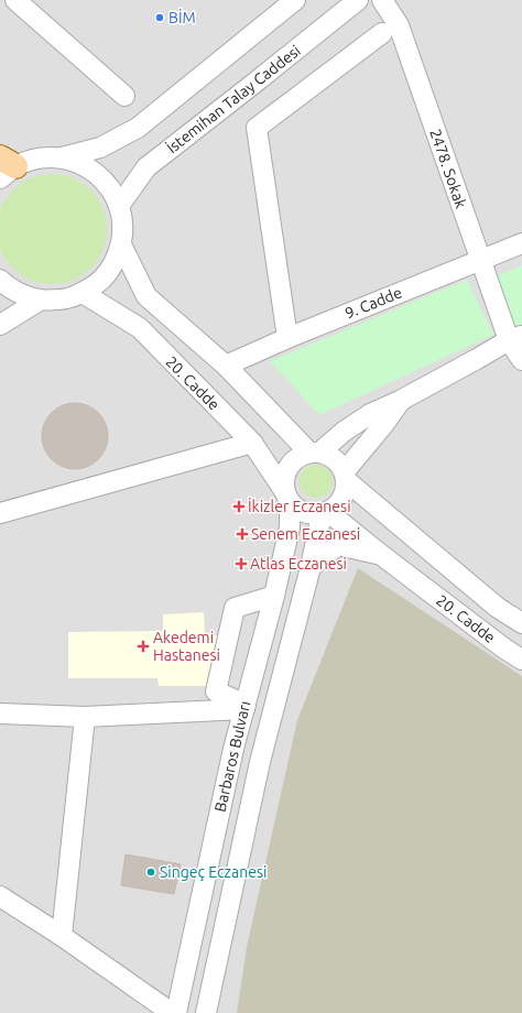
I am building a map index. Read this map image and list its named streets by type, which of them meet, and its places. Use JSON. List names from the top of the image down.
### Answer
{
  "streets": {
    "street": [
      "İstemihan Talay Caddesi",
      "2478. Sokak",
      "9. Cadde",
      "20. Cadde",
      "Barbaros Bulvarı"
    ]
  },
  "crossings": [
    ["2478. Sokak", "9. Cadde"],
    ["20. Cadde", "Barbaros Bulvarı"]
  ],
  "places": {
    "other": ["BİM", "Singeç Eczanesi"],
    "health": [
      "İkizler Eczanesi",
      "Senem Eczanesi",
      "Atlas Eczanesi",
      "Akedemi Hastanesi"
    ]
  }
}
